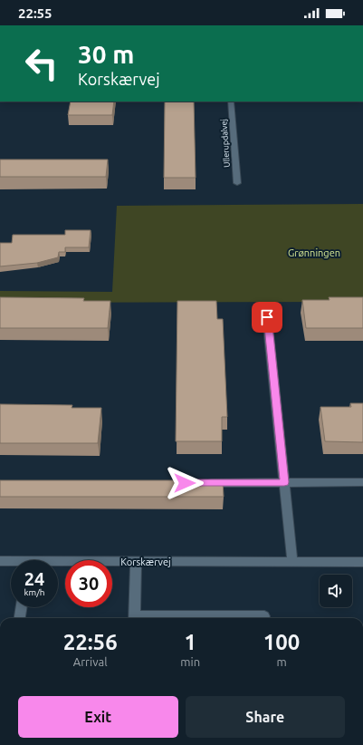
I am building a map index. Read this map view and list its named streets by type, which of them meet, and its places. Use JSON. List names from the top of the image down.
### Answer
{
  "streets": {
    "street": ["Ullerupdalvej", "Korskærvej"]
  },
  "parks": ["Grønningen"],
  "page": {
    "status": "22:55",
    "turn": ["30 m", "Korskærvej"],
    "speed": "24 km/h",
    "limit": "30",
    "eta": [
      "22:56",
      "Arrival",
      "1",
      "min",
      "100",
      "m"
    ],
    "buttons": ["Exit", "Share"]
  }
}
